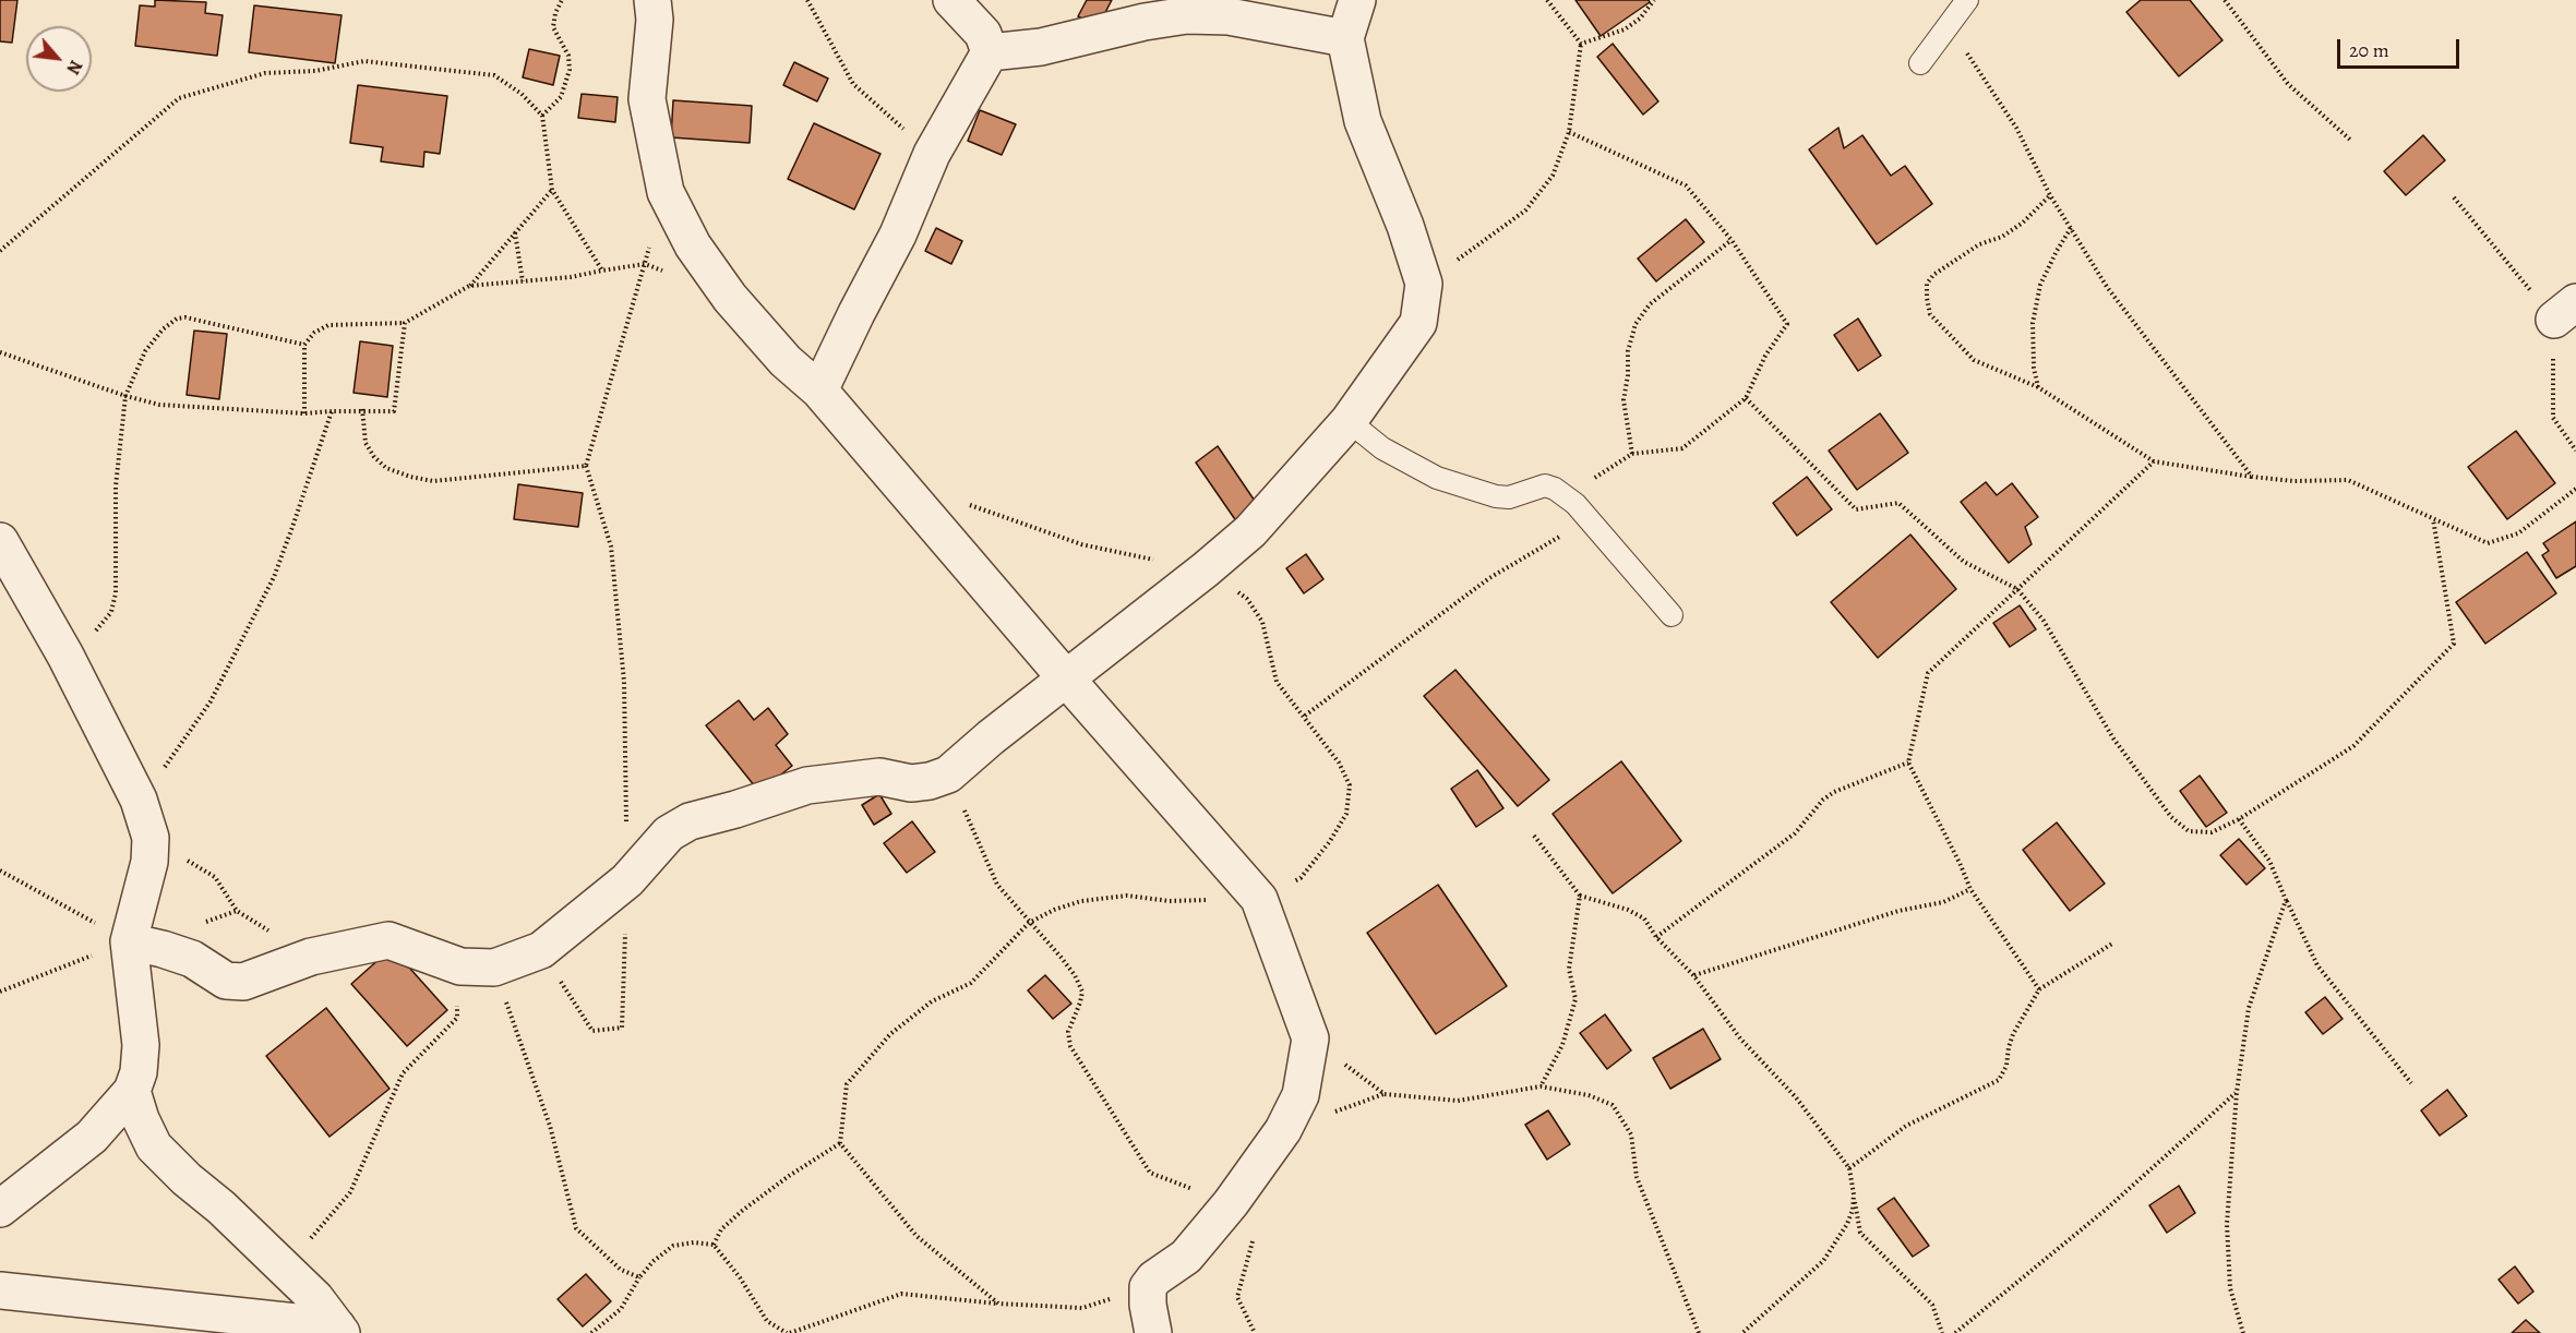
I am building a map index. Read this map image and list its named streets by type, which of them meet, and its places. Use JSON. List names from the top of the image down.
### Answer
{
  "scale_bar": "20 m",
  "north": "bottom right"
}
